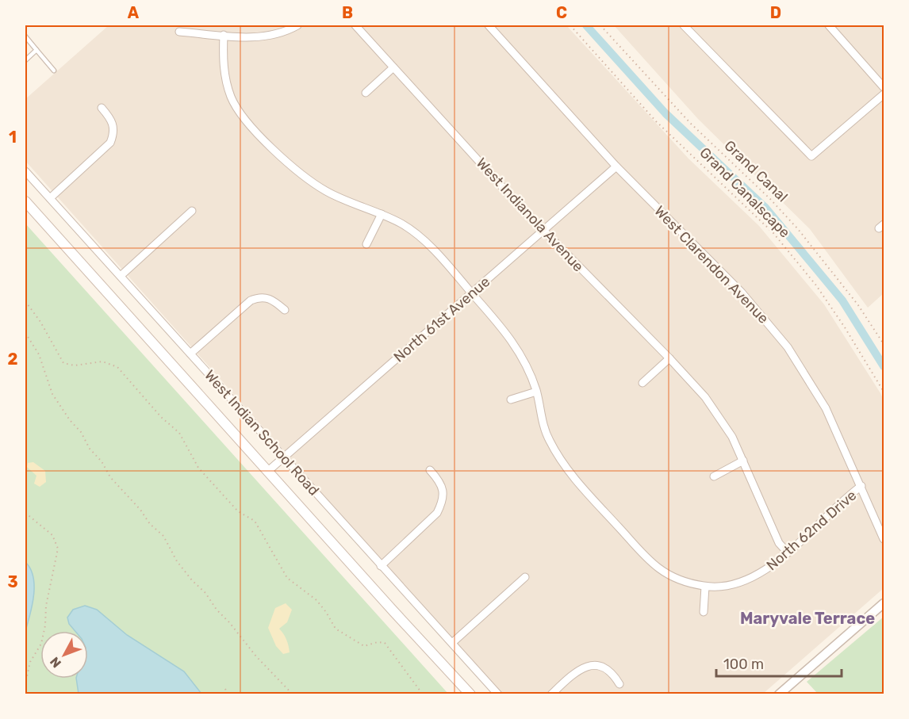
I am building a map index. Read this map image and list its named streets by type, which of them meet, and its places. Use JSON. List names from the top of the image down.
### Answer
{
  "streets": {
    "main road": ["West Indian School Road"],
    "street": [
      "West Indianola Avenue",
      "West Clarendon Avenue",
      "North 61st Avenue",
      "North 62nd Drive"
    ],
    "path": ["Grand Canal", "Grand Canalscape"]
  },
  "crossings": [
    ["West Indianola Avenue", "North 61st Avenue"],
    ["West Indianola Avenue", "North 62nd Drive"],
    ["West Clarendon Avenue", "North 61st Avenue"],
    ["West Clarendon Avenue", "North 62nd Drive"],
    ["North 61st Avenue", "West Indian School Road"]
  ],
  "districts": ["Maryvale Terrace"],
  "scale_bar": "100 m",
  "north": "bottom left",
  "grid": {
    "columns": [
      "A",
      "B",
      "C",
      "D"
    ],
    "rows": ["1", "2", "3"]
  }
}
